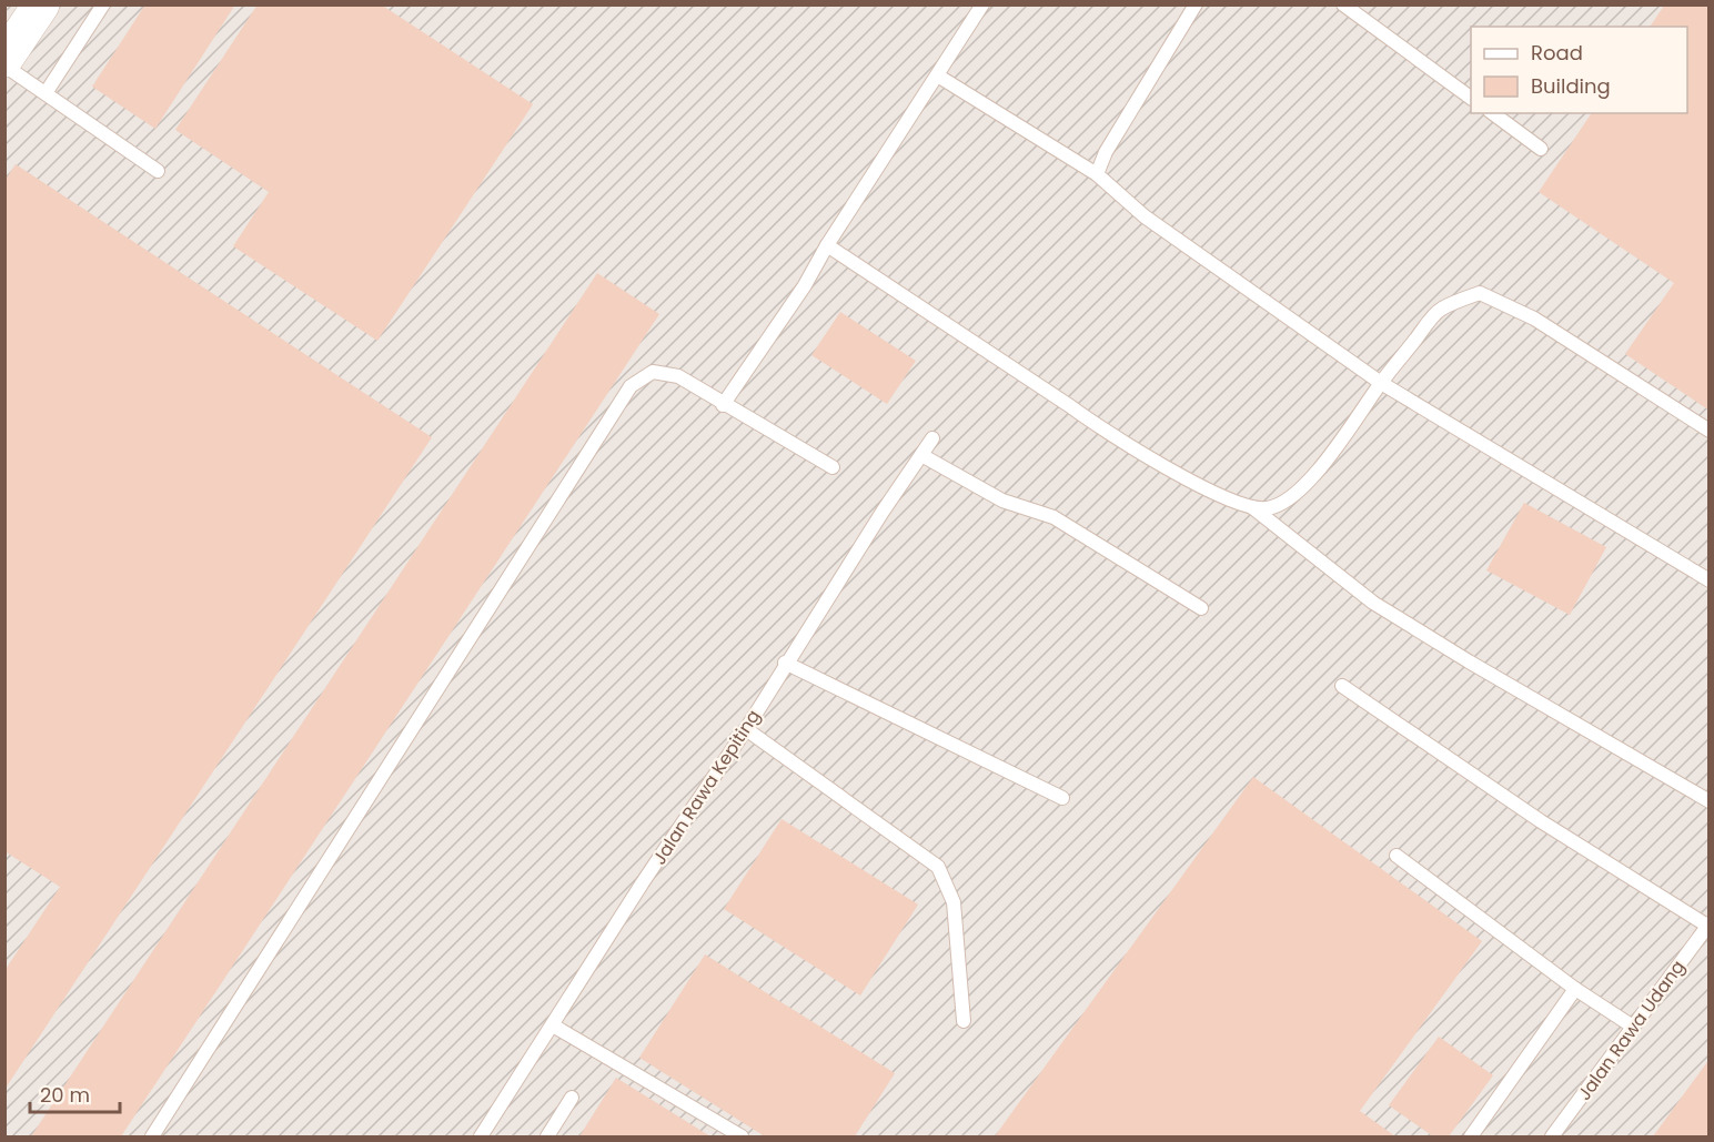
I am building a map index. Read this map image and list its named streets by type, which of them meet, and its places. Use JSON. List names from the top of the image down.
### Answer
{
  "streets": {
    "lane": ["Jalan Rawa Kepiting", "Jalan Rawa Udang"]
  },
  "legend": ["Road", "Building"],
  "scale_bar": "20 m"
}
